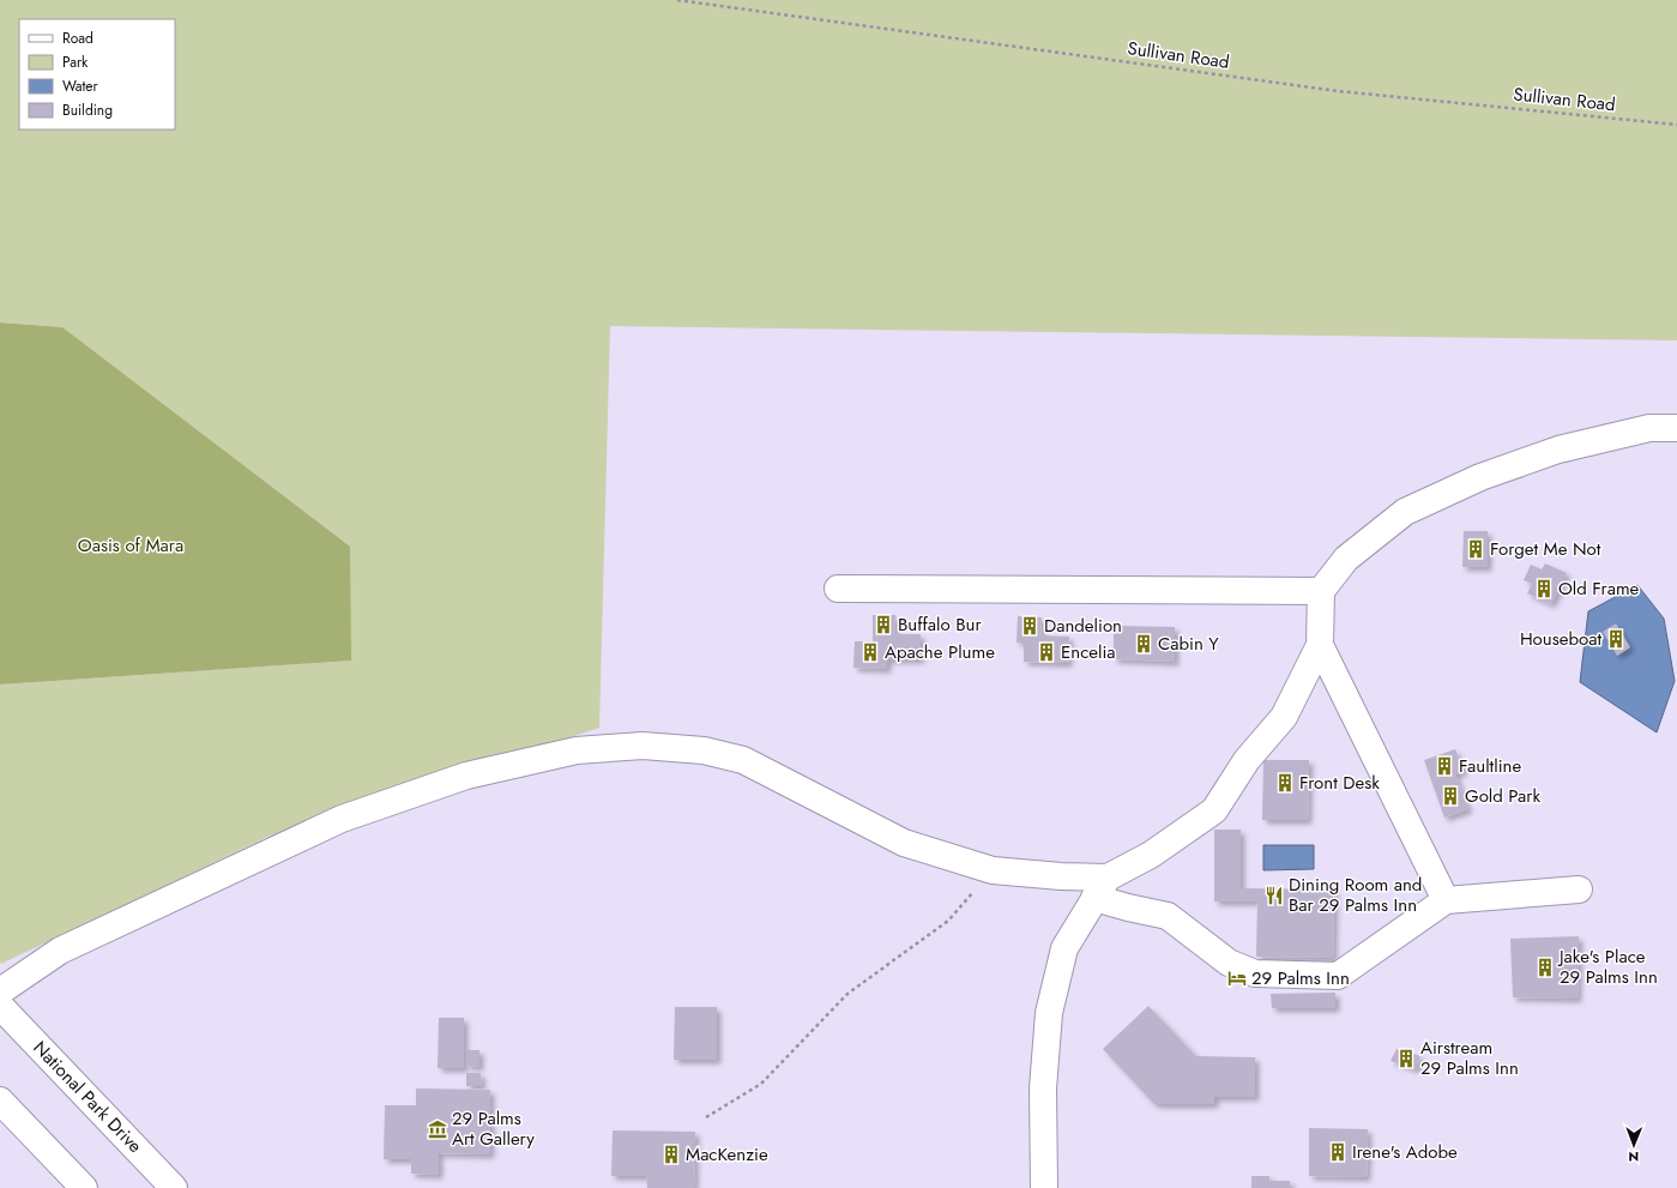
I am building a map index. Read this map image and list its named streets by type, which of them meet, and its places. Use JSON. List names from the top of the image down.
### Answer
{
  "streets": {
    "street": ["National Park Drive"],
    "path": ["Sullivan Road"]
  },
  "parks": ["Oasis of Mara"],
  "places": {
    "building": [
      "Forget Me Not",
      "Old Frame",
      "Buffalo Bur",
      "Dandelion",
      "Houseboat",
      "Cabin Y",
      "Apache Plume",
      "Encelia",
      "Faultline",
      "Front Desk",
      "Gold Park",
      "Jake's Place 29 Palms Inn",
      "Airstream 29 Palms Inn",
      "Irene's Adobe",
      "MacKenzie"
    ],
    "restaurant": ["Dining Room and Bar 29 Palms Inn"],
    "hotel": ["29 Palms Inn"],
    "museum": ["29 Palms Art Gallery"]
  },
  "legend": [
    "Road",
    "Park",
    "Water",
    "Building"
  ],
  "north": "bottom"
}
